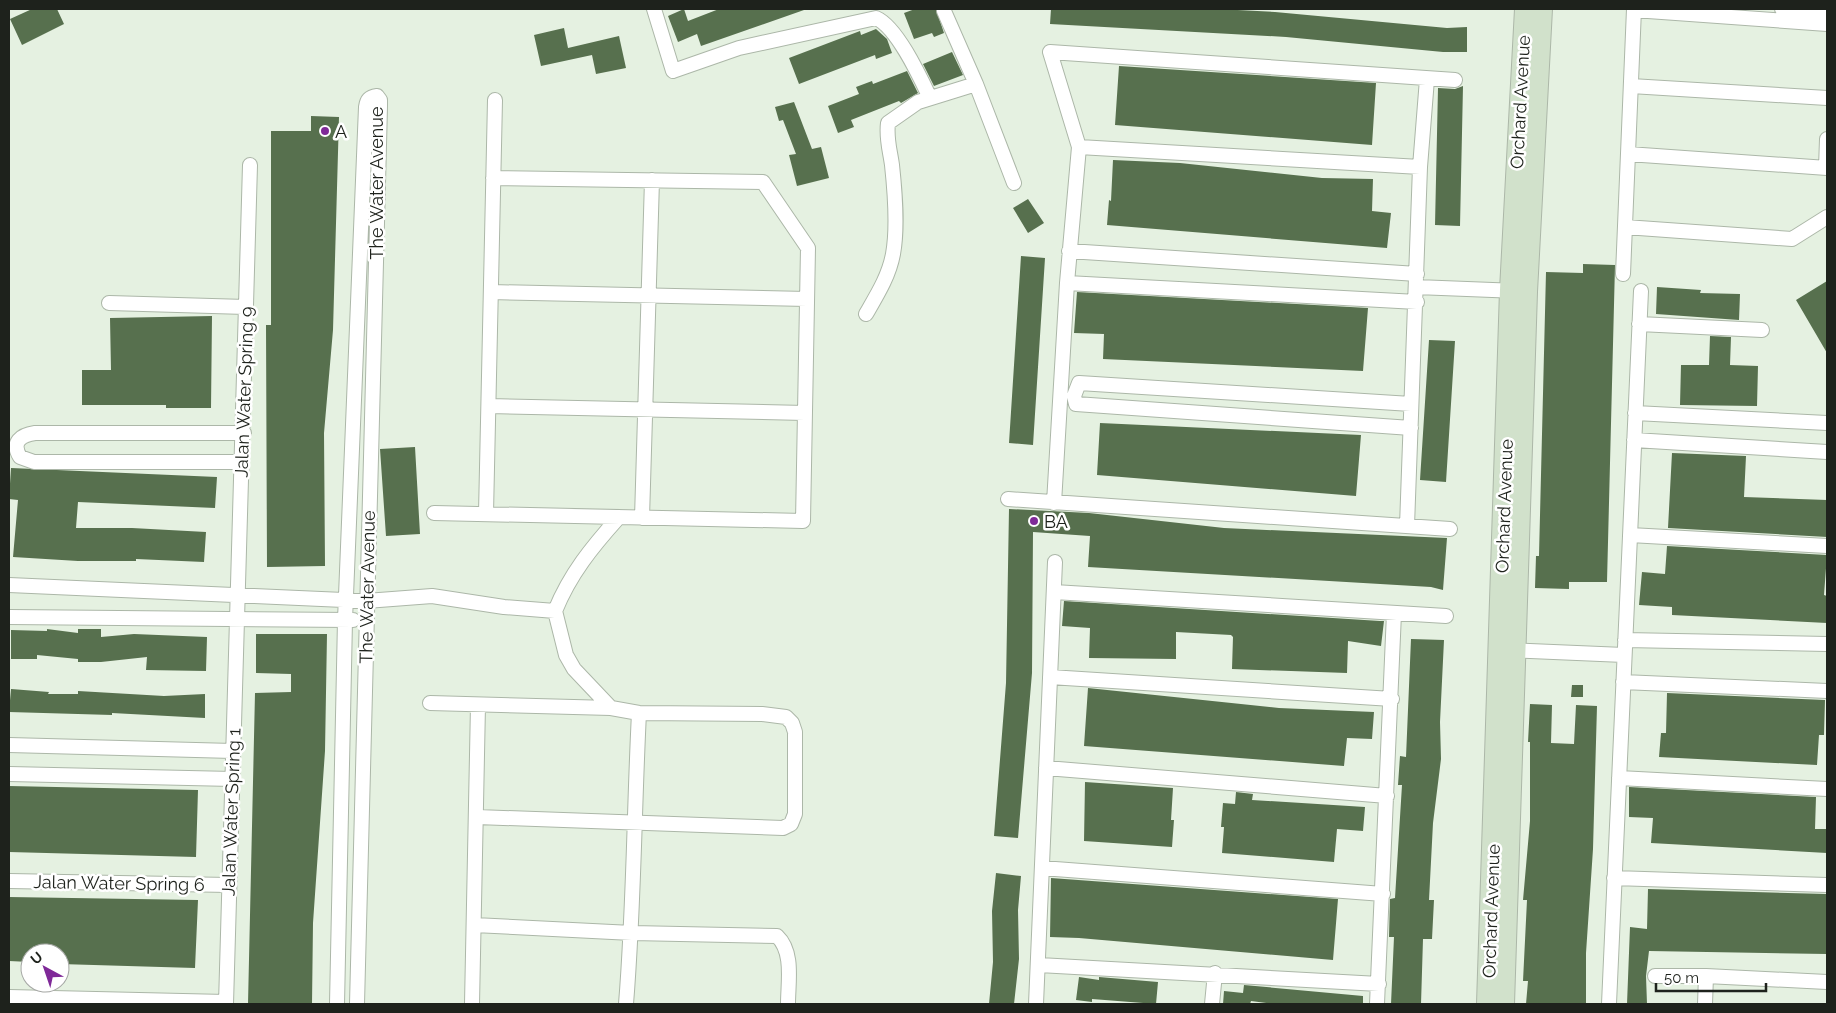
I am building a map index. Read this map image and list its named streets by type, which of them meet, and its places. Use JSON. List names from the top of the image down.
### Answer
{
  "streets": {
    "street": [
      "Orchard Avenue",
      "The Water Avenue",
      "Jalan Water Spring 9",
      "Jalan Water Spring 1",
      "Jalan Water Spring 6"
    ]
  },
  "crossings": [
    ["Jalan Water Spring 9", "Jalan Water Spring 1"],
    ["Jalan Water Spring 1", "Jalan Water Spring 6"]
  ],
  "places": ["A", "BA"],
  "scale_bar": "50 m",
  "north": "top left"
}
